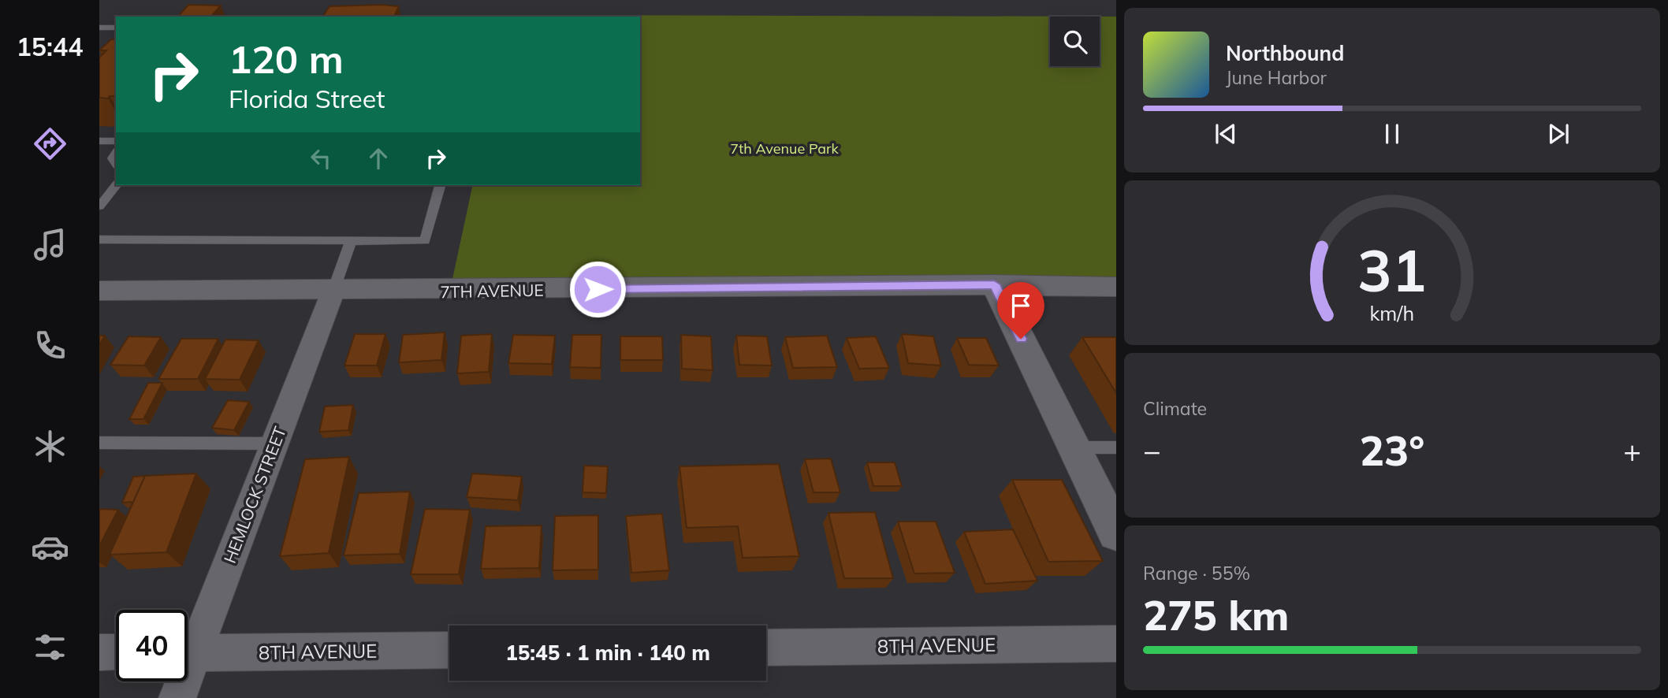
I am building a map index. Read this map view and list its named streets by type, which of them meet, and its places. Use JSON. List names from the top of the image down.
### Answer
{
  "streets": {
    "street": ["7TH AVENUE", "HEMLOCK STREET", "8TH AVENUE"]
  },
  "crossings": [
    ["7TH AVENUE", "HEMLOCK STREET"]
  ],
  "parks": ["7th Avenue Park"],
  "page": {
    "tabs": "15:44",
    "turn": ["120 m", "Florida Street"],
    "song": ["Northbound", "June Harbor"],
    "tile": [
      "Climate",
      ["Range · 55%", "275 km"]
    ],
    "heat": ["−", "23°", "+"],
    "limit": "40",
    "trip": "15:45 · 1 min · 140 m",
    "gauge": ["31", "km/h"]
  }
}
